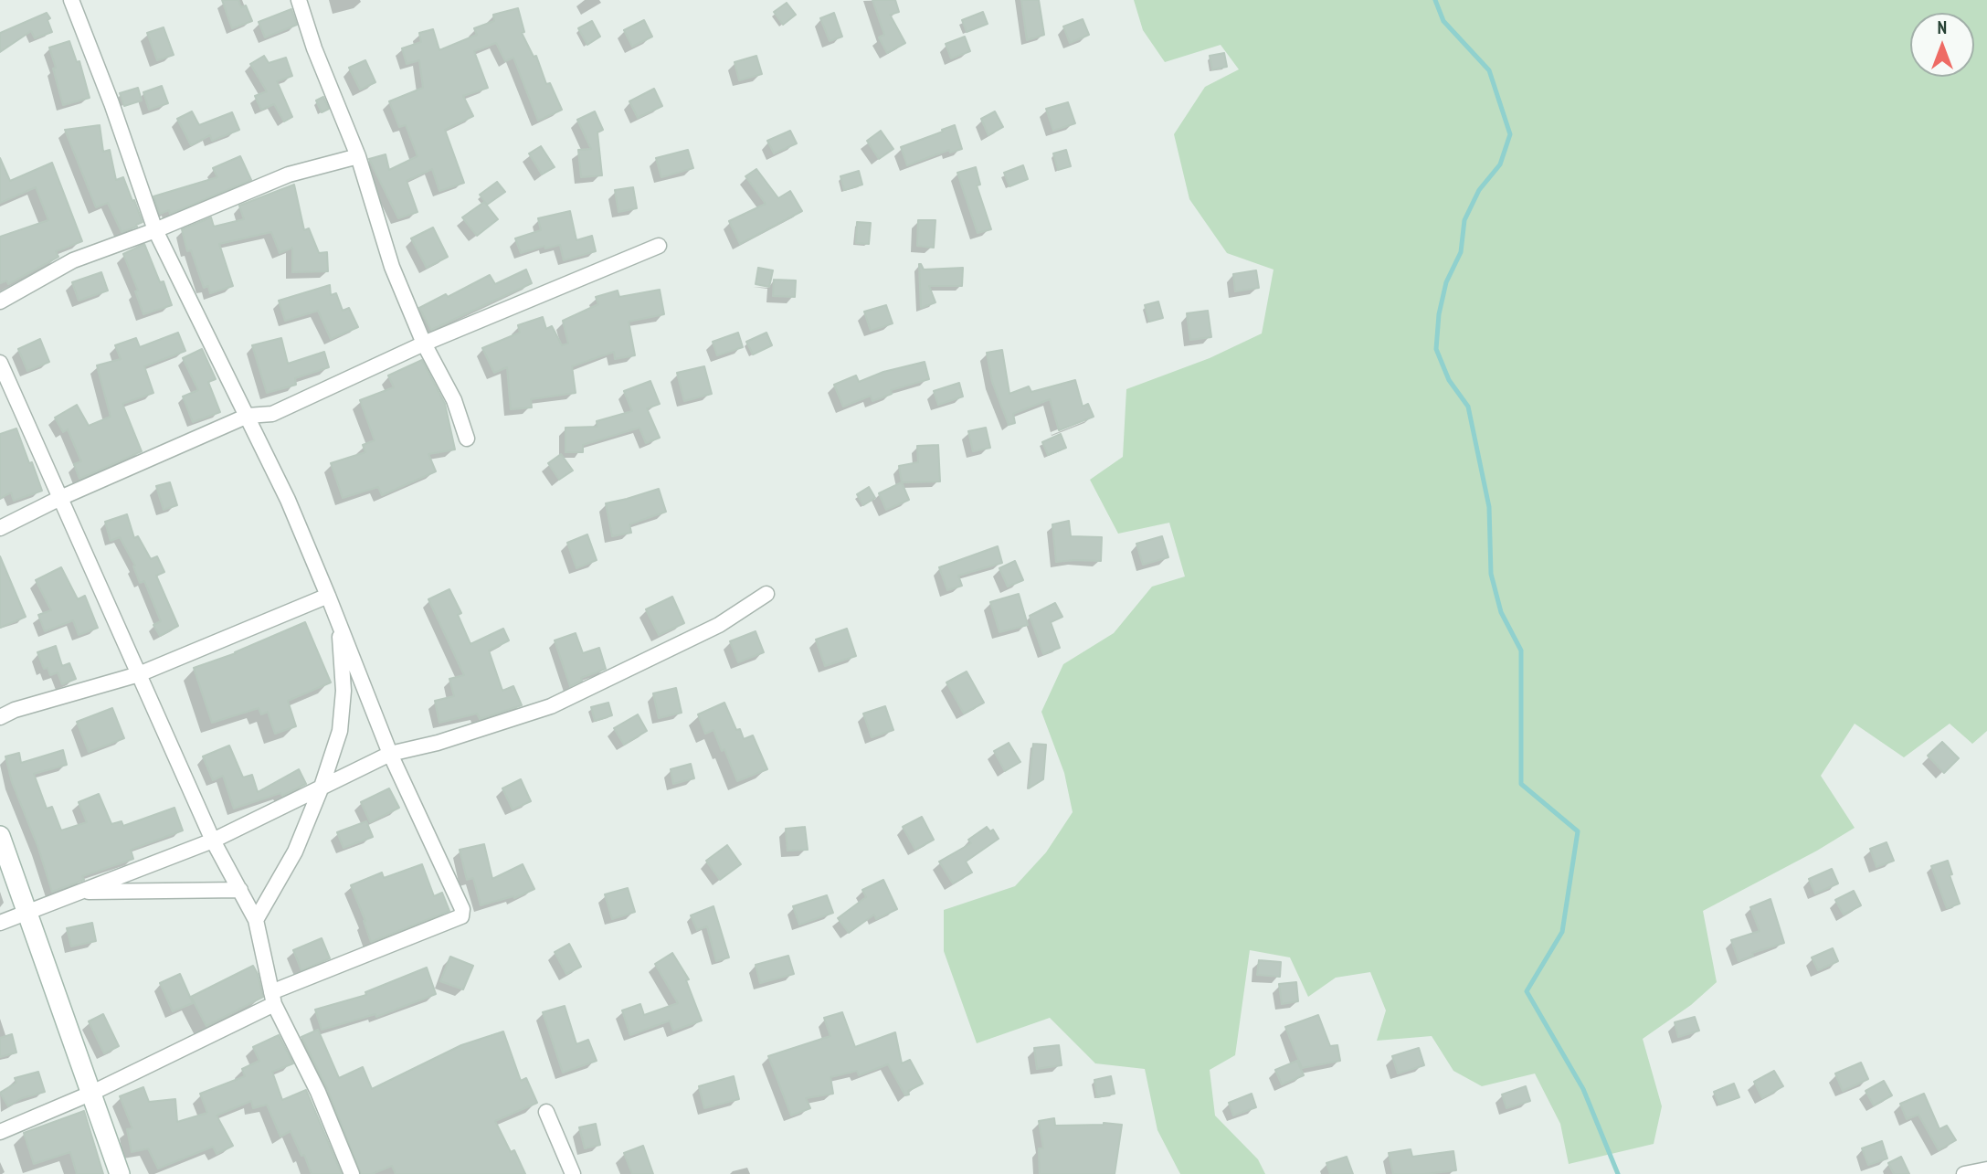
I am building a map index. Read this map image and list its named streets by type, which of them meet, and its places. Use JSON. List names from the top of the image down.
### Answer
{
  "north": "top"
}
